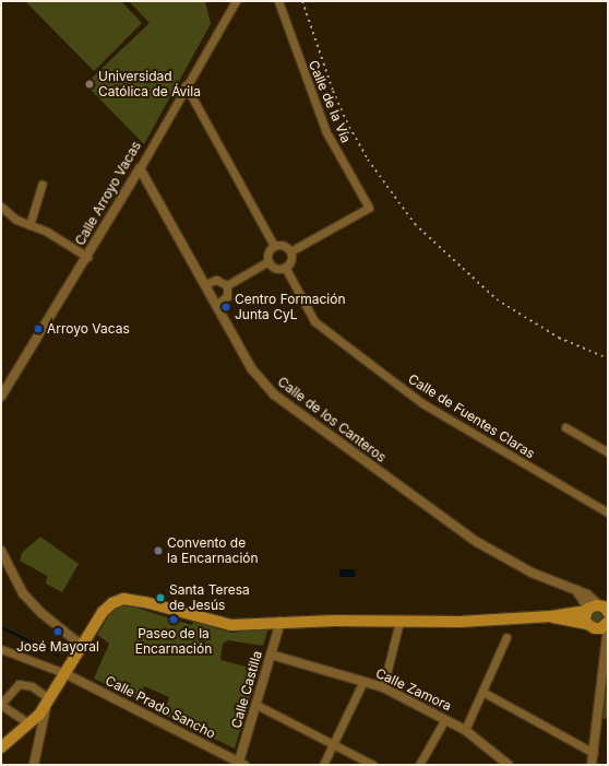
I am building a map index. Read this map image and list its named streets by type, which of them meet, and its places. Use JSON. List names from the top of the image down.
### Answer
{
  "streets": {
    "street": [
      "Calle de la Vía",
      "Calle Arroyo Vacas",
      "Calle de Fuentes Claras",
      "Calle de los Canteros",
      "Calle Castilla",
      "Calle Zamora",
      "Calle Prado Sancho"
    ]
  },
  "crossings": [
    ["Calle de la Vía", "Calle de Fuentes Claras"],
    ["Calle Arroyo Vacas", "Calle de los Canteros"],
    ["Calle Castilla", "Calle Zamora"],
    ["Calle Castilla", "Calle Prado Sancho"]
  ],
  "places": [
    "Universidad Católica de Ávila",
    "Centro Formación Junta CyL",
    "Arroyo Vacas",
    "Convento de la Encarnación",
    "Santa Teresa de Jesús",
    "Paseo de la Encarnación",
    "José Mayoral"
  ]
}
